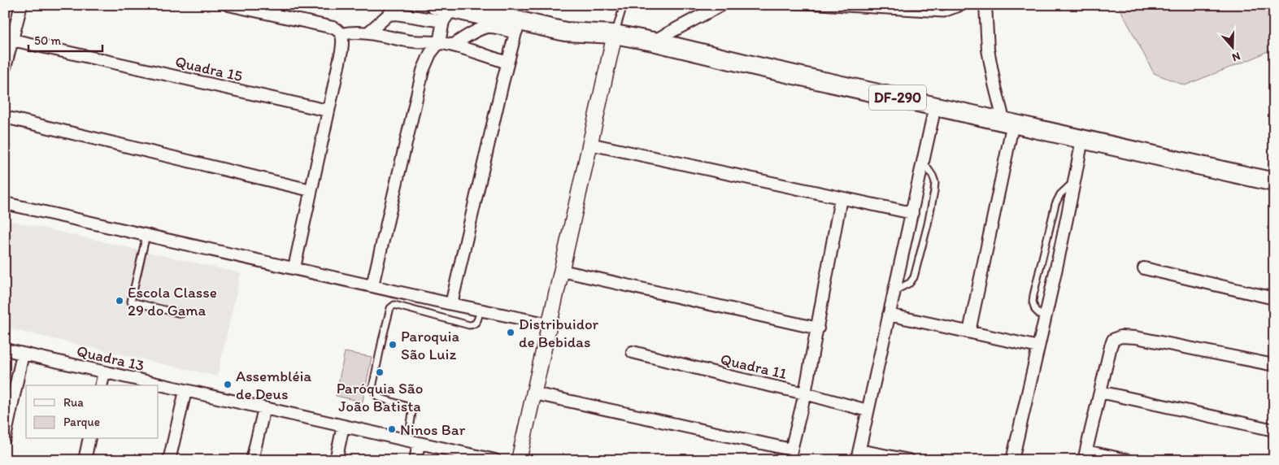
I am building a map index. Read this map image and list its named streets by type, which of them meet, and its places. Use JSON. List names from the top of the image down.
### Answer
{
  "streets": {
    "highway": ["DF-290"],
    "street": ["Quadra 15", "Quadra 13", "Quadra 11"]
  },
  "places": [
    "Escola Classe 29 do Gama",
    "Distribuidor de Bebidas",
    "Paroquia São Luiz",
    "Paróquia São João Batista",
    "Assembléia de Deus",
    "Ninos Bar"
  ],
  "legend": ["Rua", "Parque"],
  "scale_bar": "50 m",
  "north": "bottom"
}
